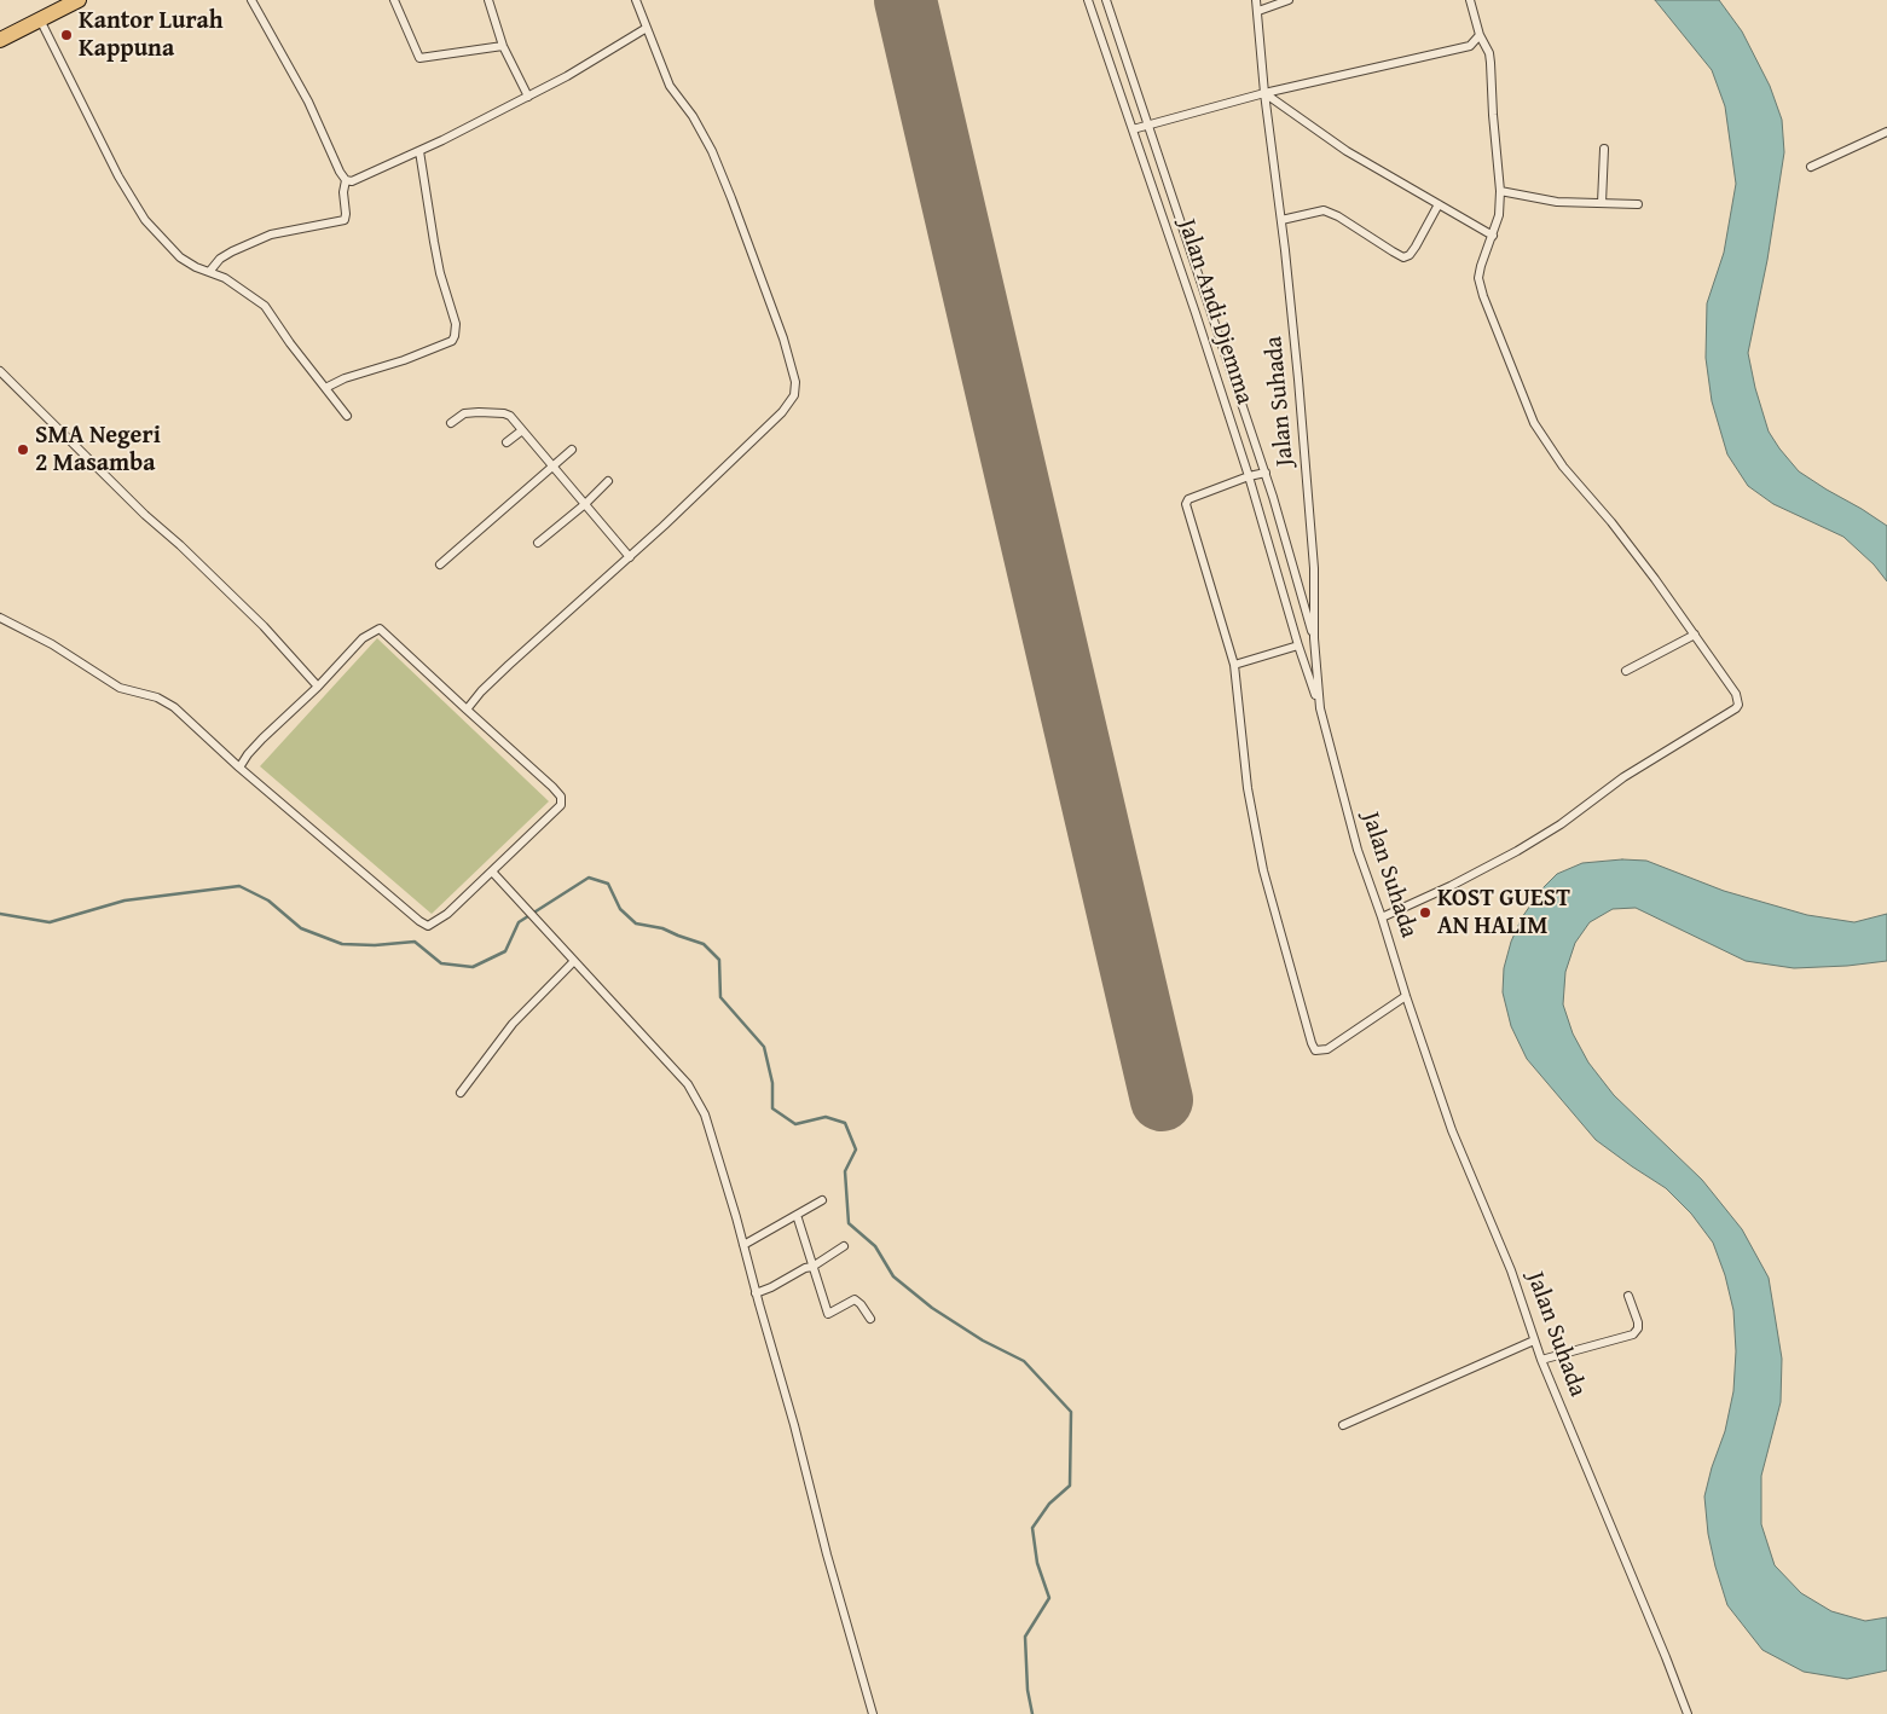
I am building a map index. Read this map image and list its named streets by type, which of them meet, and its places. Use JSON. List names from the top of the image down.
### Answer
{
  "streets": {
    "street": ["Jalan Andi Djemma", "Jalan Suhada"]
  },
  "crossings": [
    ["Jalan Andi Djemma", "Jalan Suhada"]
  ],
  "places": ["Kantor Lurah Kappuna", "SMA Negeri 2 Masamba", "KOST GUEST AN HALIM"]
}
